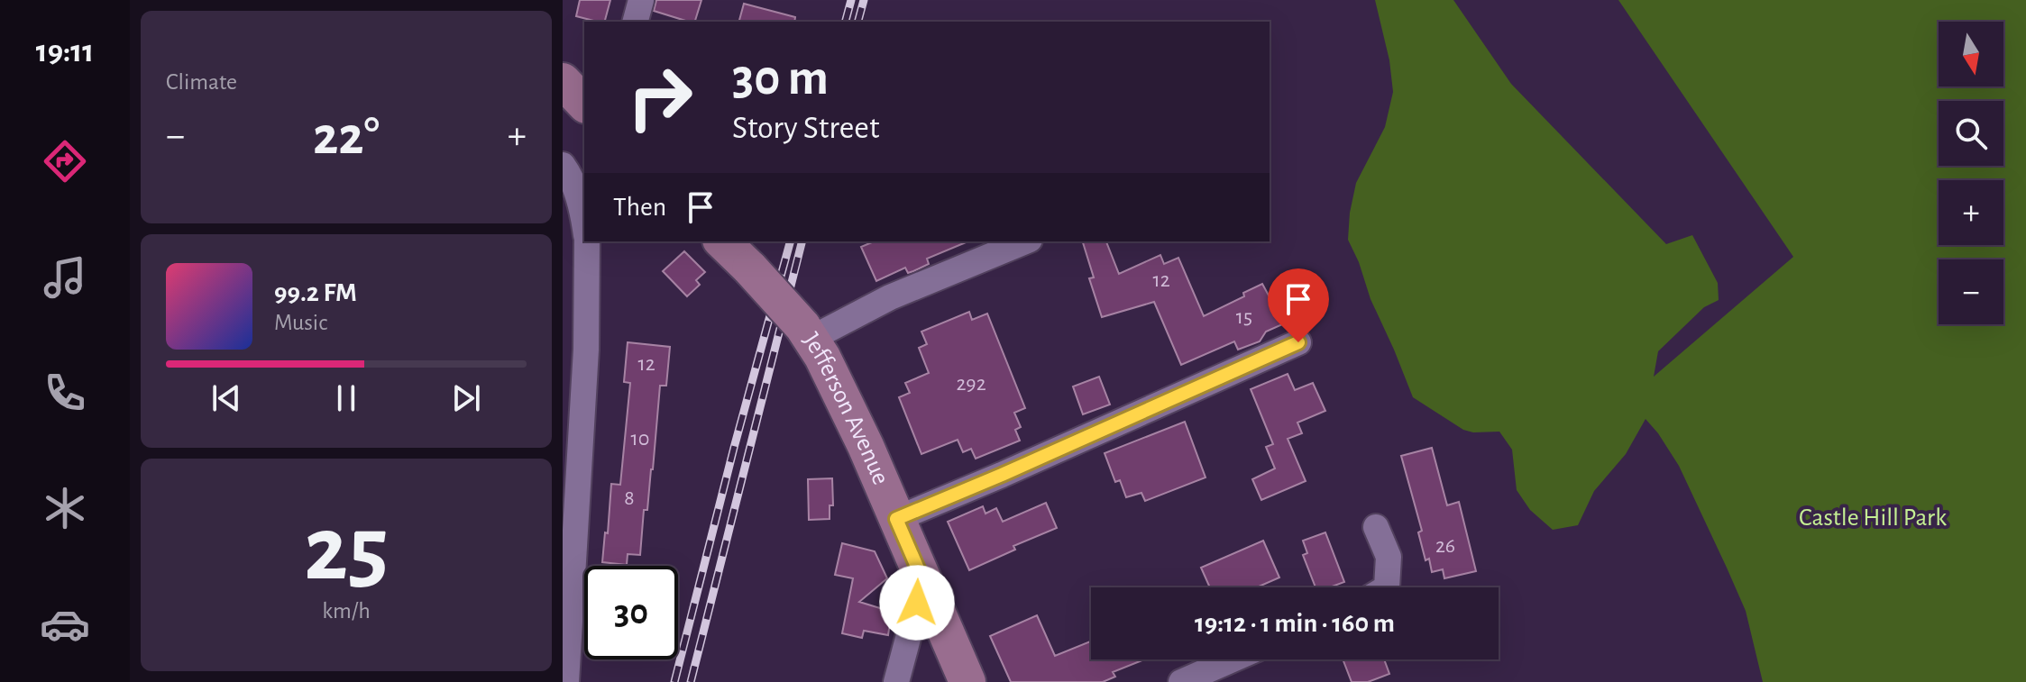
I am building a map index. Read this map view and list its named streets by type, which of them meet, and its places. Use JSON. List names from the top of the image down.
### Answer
{
  "streets": {
    "main road": ["Jefferson Avenue"]
  },
  "parks": ["Castle Hill Park"],
  "house_numbers": [
    "12",
    "15",
    "12",
    "292",
    "10",
    "8",
    "26"
  ],
  "north": "bottom",
  "page": {
    "tabs": "19:11",
    "tile": [
      "Climate",
      ["25", "km/h"]
    ],
    "map_buttons": ["+", "−"],
    "turn": ["30 m", "Story Street"],
    "heat": ["−", "22°", "+"],
    "then": "Then",
    "song": ["99.2 FM", "Music"],
    "limit": "30",
    "trip": "19:12 · 1 min · 160 m"
  }
}
